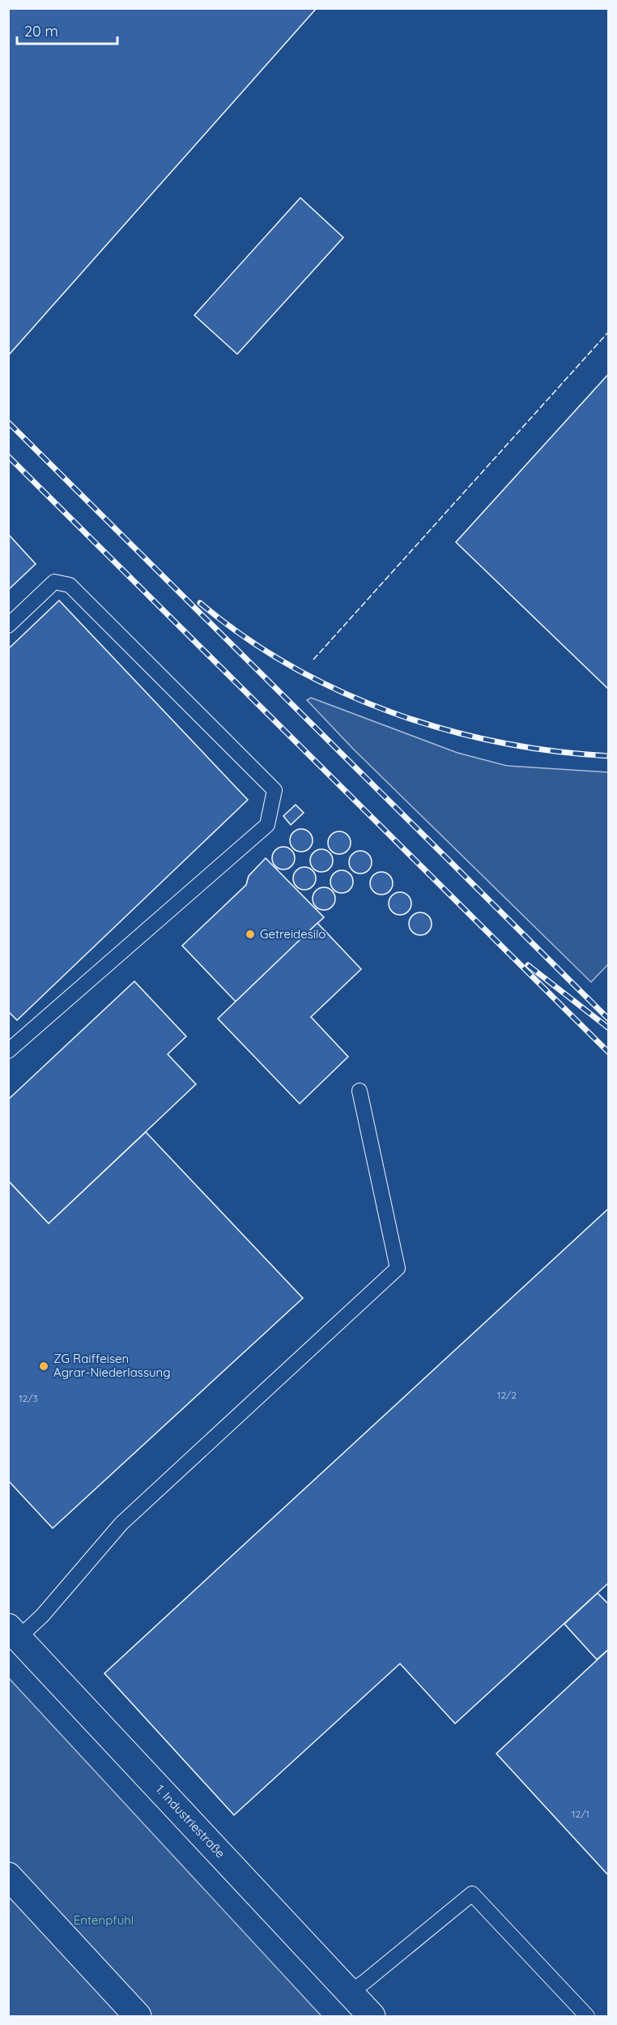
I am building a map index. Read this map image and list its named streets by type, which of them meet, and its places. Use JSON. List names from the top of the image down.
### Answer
{
  "streets": {
    "street": ["1. Industriestraße"]
  },
  "parks": ["Entenpfuhl"],
  "places": ["Getreidesilo", "ZG Raiffeisen Agrar-Niederlassung"],
  "house_numbers": ["12/2", "12/3", "12/1"],
  "scale_bar": "20 m"
}
